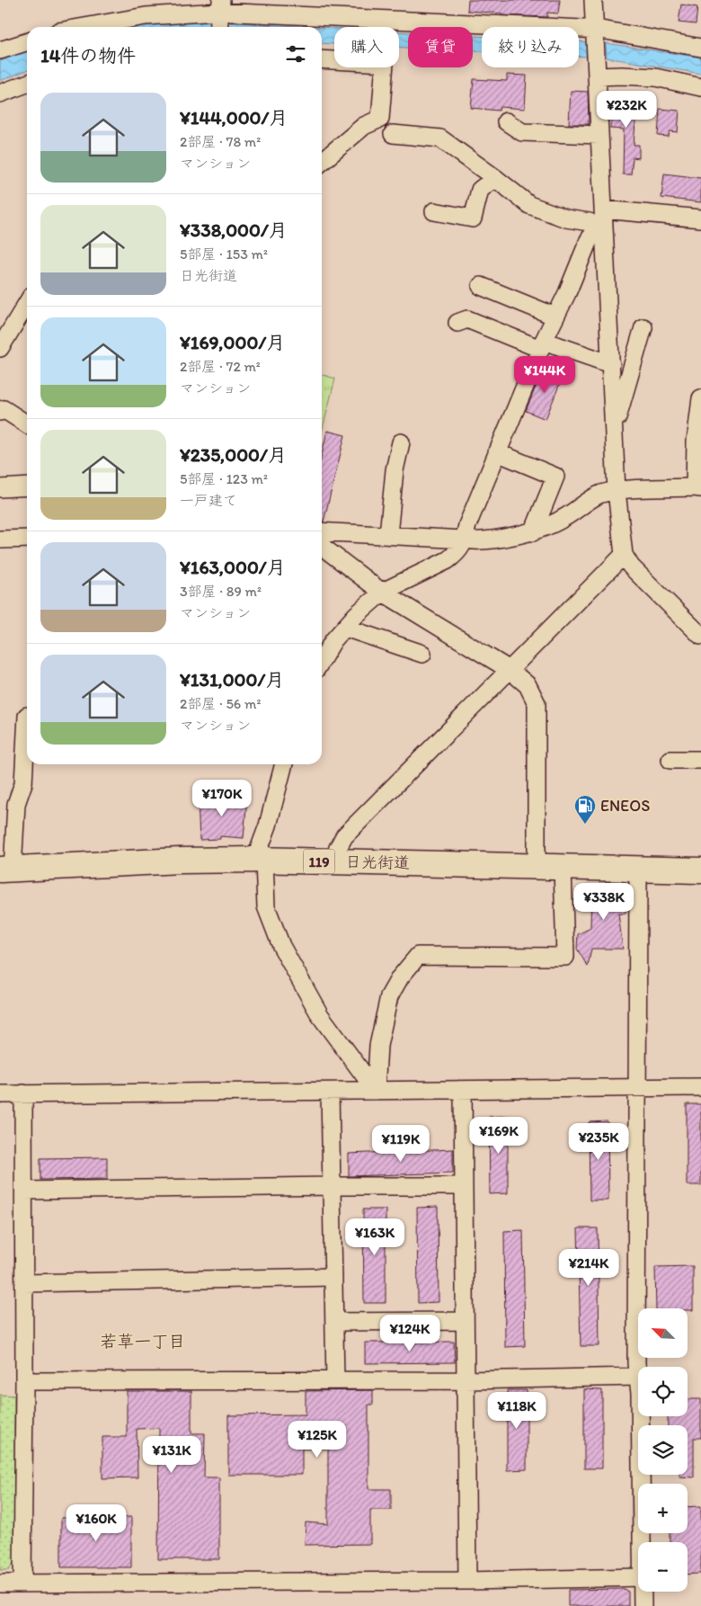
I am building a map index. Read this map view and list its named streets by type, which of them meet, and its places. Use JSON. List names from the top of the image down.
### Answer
{
  "streets": {
    "highway": ["119", "日光街道"]
  },
  "districts": ["若草一丁目"],
  "places": {
    "fuel station": ["ENEOS"]
  },
  "north": "top left",
  "page": {
    "chip": ["購入", "賃貸", "絞り込み"],
    "heading": "14件の物件",
    "list": [
      {
        "name": "¥144,000/月",
        "note": "2部屋 · 78 m² · マンション"
      },
      {
        "name": "¥338,000/月",
        "note": "5部屋 · 153 m² · 日光街道"
      },
      {
        "name": "¥169,000/月",
        "note": "2部屋 · 72 m² · マンション"
      },
      {
        "name": "¥235,000/月",
        "note": "5部屋 · 123 m² · 一戸建て"
      },
      {
        "name": "¥163,000/月",
        "note": "3部屋 · 89 m² · マンション"
      },
      {
        "name": "¥131,000/月",
        "note": "2部屋 · 56 m² · マンション"
      }
    ],
    "price": [
      "¥232K",
      "¥144K",
      "¥170K",
      "¥338K",
      "¥169K",
      "¥235K",
      "¥119K",
      "¥163K",
      "¥214K",
      "¥124K",
      "¥118K",
      "¥125K",
      "¥131K",
      "¥160K"
    ],
    "map_buttons": ["+", "−"]
  }
}
